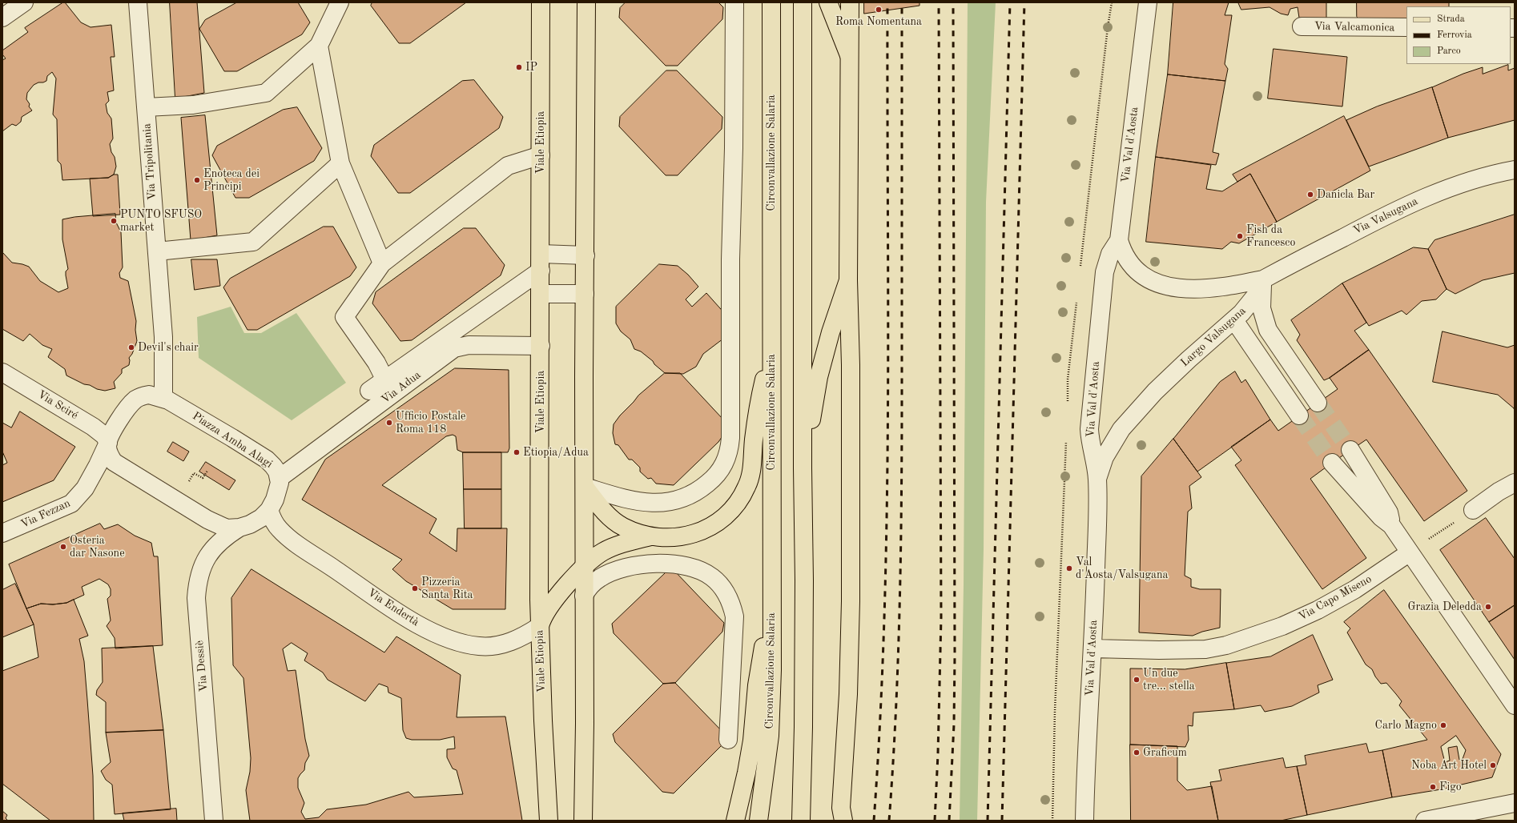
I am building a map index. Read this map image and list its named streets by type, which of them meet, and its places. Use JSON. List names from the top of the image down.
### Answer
{
  "streets": {
    "main road": ["Viale Etiopia", "Circonvallazione Salaria"],
    "street": [
      "Via Valcamonica",
      "Via Val d'Aosta",
      "Via Tripolitania",
      "Via Valsugana",
      "Largo Valsugana",
      "Via Adua",
      "Via Sciré",
      "Piazza Amba Alagi",
      "Via Fezzan",
      "Via Capo Miseno",
      "Via Endertà",
      "Via Dessiè"
    ]
  },
  "crossings": [
    ["Viale Etiopia", "Via Adua"],
    ["Viale Etiopia", "Via Endertà"],
    ["Via Val d'Aosta", "Largo Valsugana"],
    ["Via Val d'Aosta", "Via Capo Miseno"],
    ["Via Tripolitania", "Piazza Amba Alagi"],
    ["Via Valsugana", "Largo Valsugana"],
    ["Via Adua", "Piazza Amba Alagi"],
    ["Via Sciré", "Piazza Amba Alagi"],
    ["Piazza Amba Alagi", "Via Fezzan"],
    ["Piazza Amba Alagi", "Via Endertà"],
    ["Piazza Amba Alagi", "Via Dessiè"]
  ],
  "places": [
    "Roma Nomentana",
    "IP",
    "Enoteca dei Principi",
    "Danicla Bar",
    "PUNTO SFUSO market",
    "Fish da Francesco",
    "Devil's chair",
    "Ufficio Postale Roma 118",
    "Etiopia/Adua",
    "Osteria dar Nasone",
    "Val d'Aosta/Valsugana",
    "Pizzeria Santa Rita",
    "Grazia Deledda",
    "Un due tre… stella",
    "Carlo Magno",
    "Graficum",
    "Noba Art Hotel",
    "Figo"
  ],
  "legend": ["Strada", "Ferrovia", "Parco"]
}
